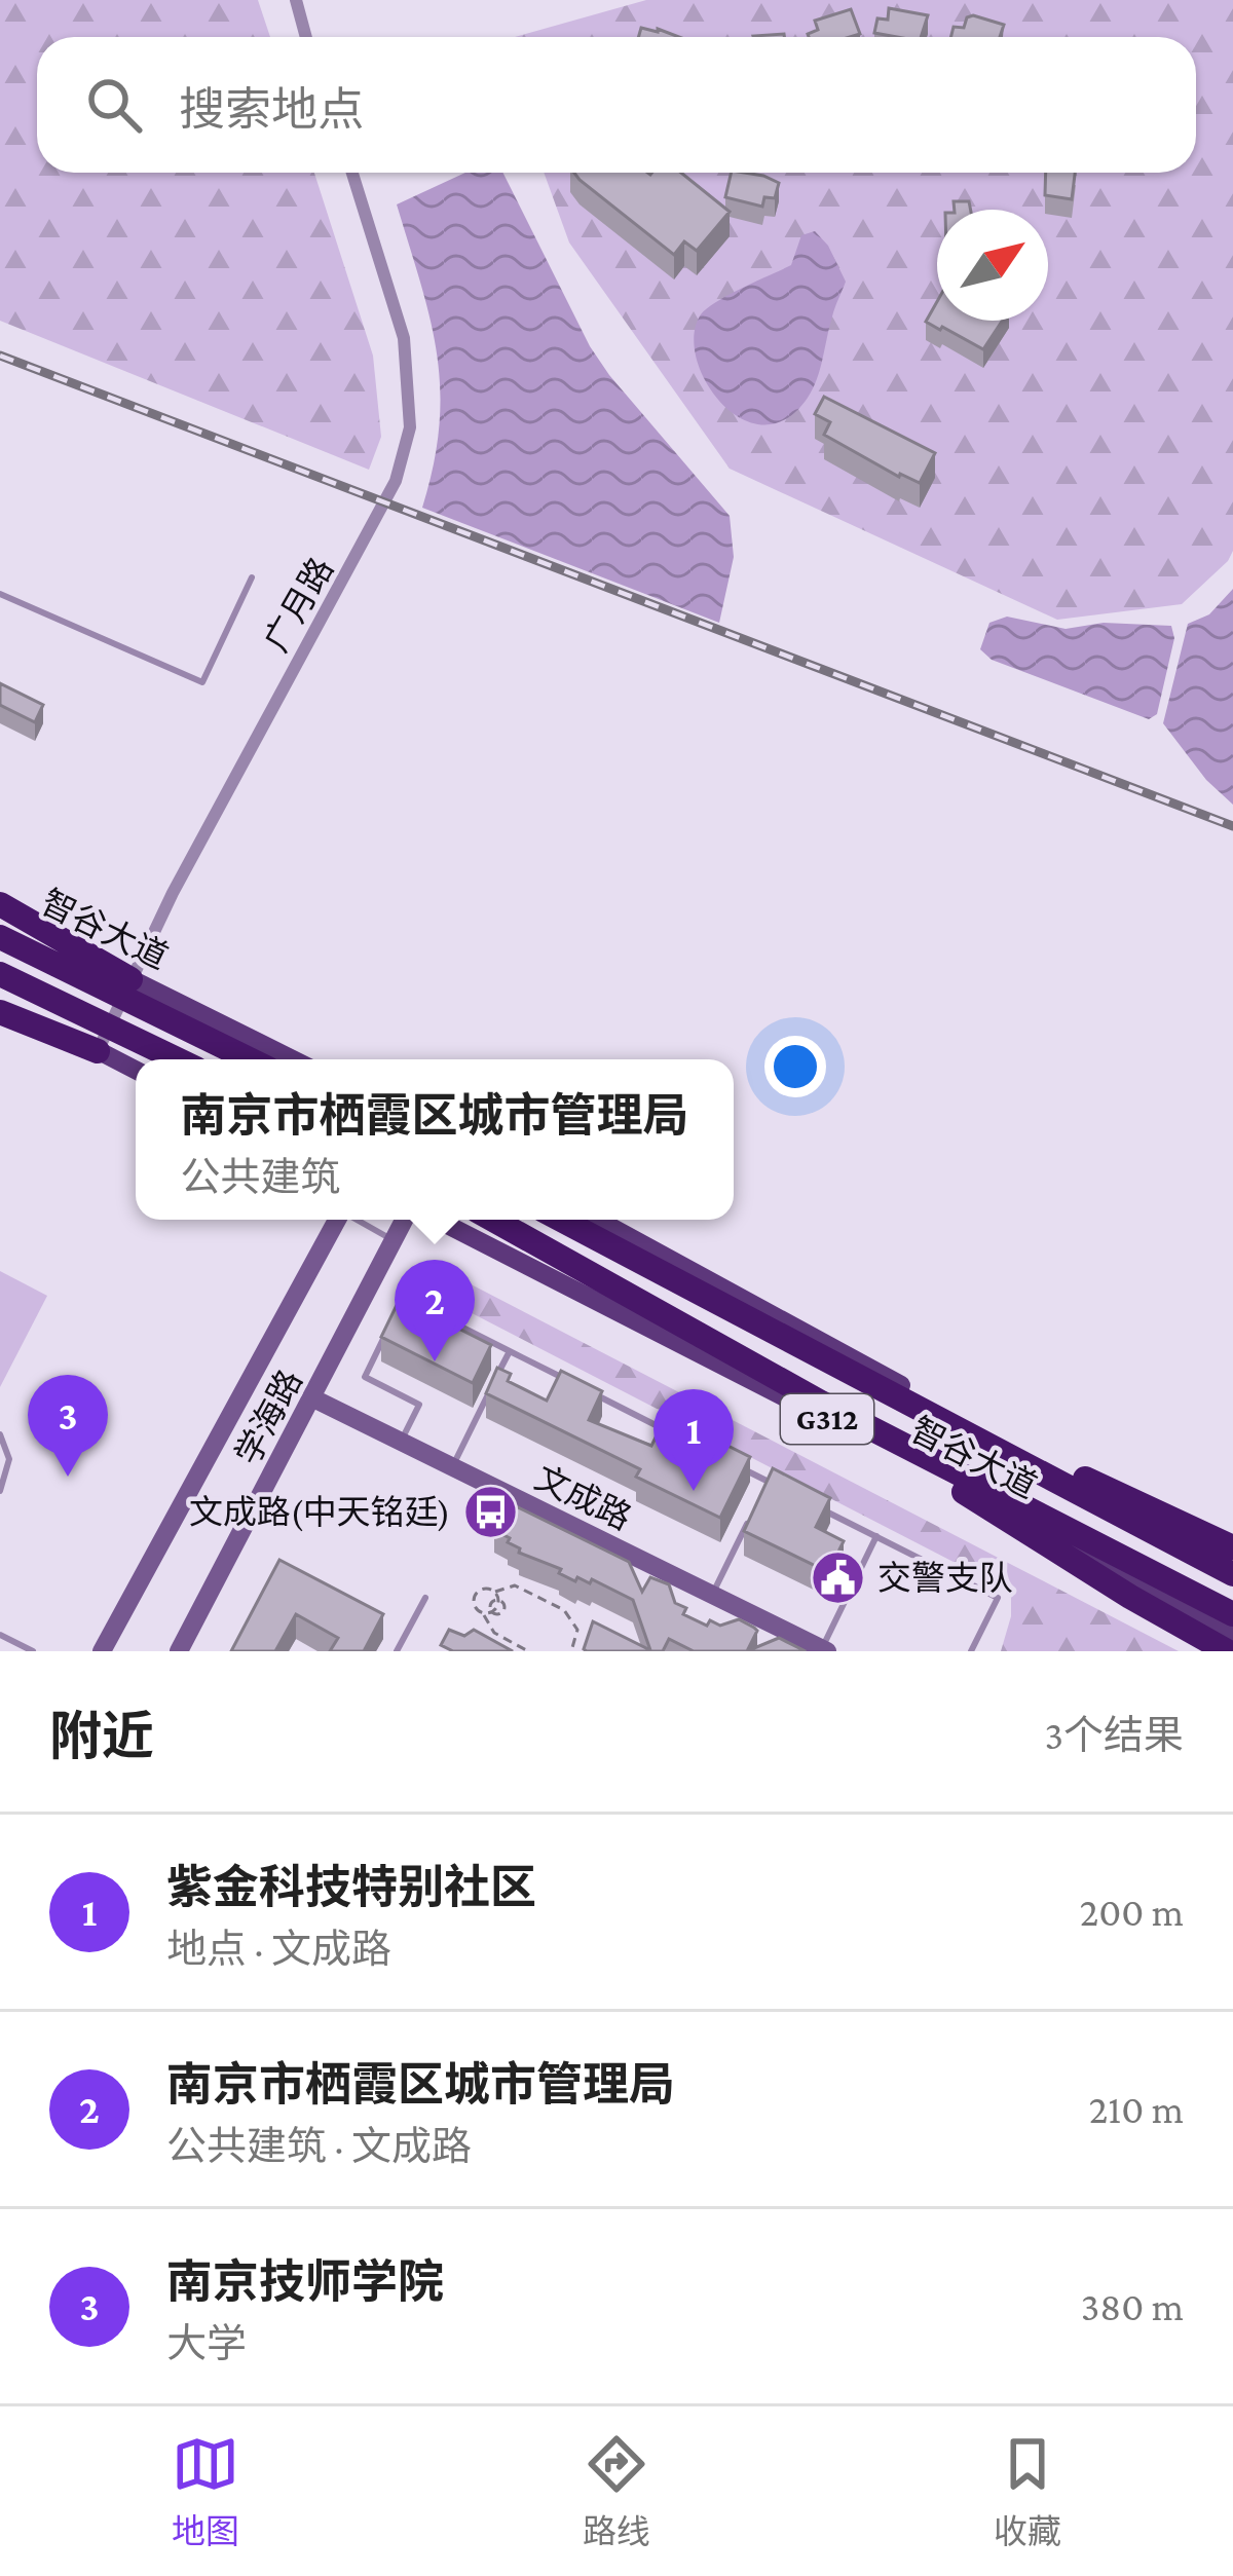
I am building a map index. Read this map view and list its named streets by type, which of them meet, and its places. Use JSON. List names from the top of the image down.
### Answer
{
  "streets": {
    "highway": ["智谷大道", "G312"],
    "main road": ["学海路", "文成路"],
    "street": ["广月路"]
  },
  "crossings": [
    ["广月路", "智谷大道"],
    ["学海路", "文成路"]
  ],
  "places": {
    "bus stop": ["文成路(中天铭廷)"],
    "public building": ["交警支队"]
  },
  "north": "top right",
  "page": {
    "search": "搜索地点",
    "popup": ["南京市栖霞区城市管理局", "公共建筑"],
    "pins": ["2", "3", "1"],
    "heading": ["附近", "3个结果"],
    "list": [
      {
        "mark": "1",
        "name": "紫金科技特别社区",
        "note": "地点 · 文成路",
        "value": "200 m"
      },
      {
        "mark": "2",
        "name": "南京市栖霞区城市管理局",
        "note": "公共建筑 · 文成路",
        "value": "210 m"
      },
      {
        "mark": "3",
        "name": "南京技师学院",
        "note": "大学",
        "value": "380 m"
      }
    ],
    "nav": ["地图", "路线", "收藏"]
  }
}
